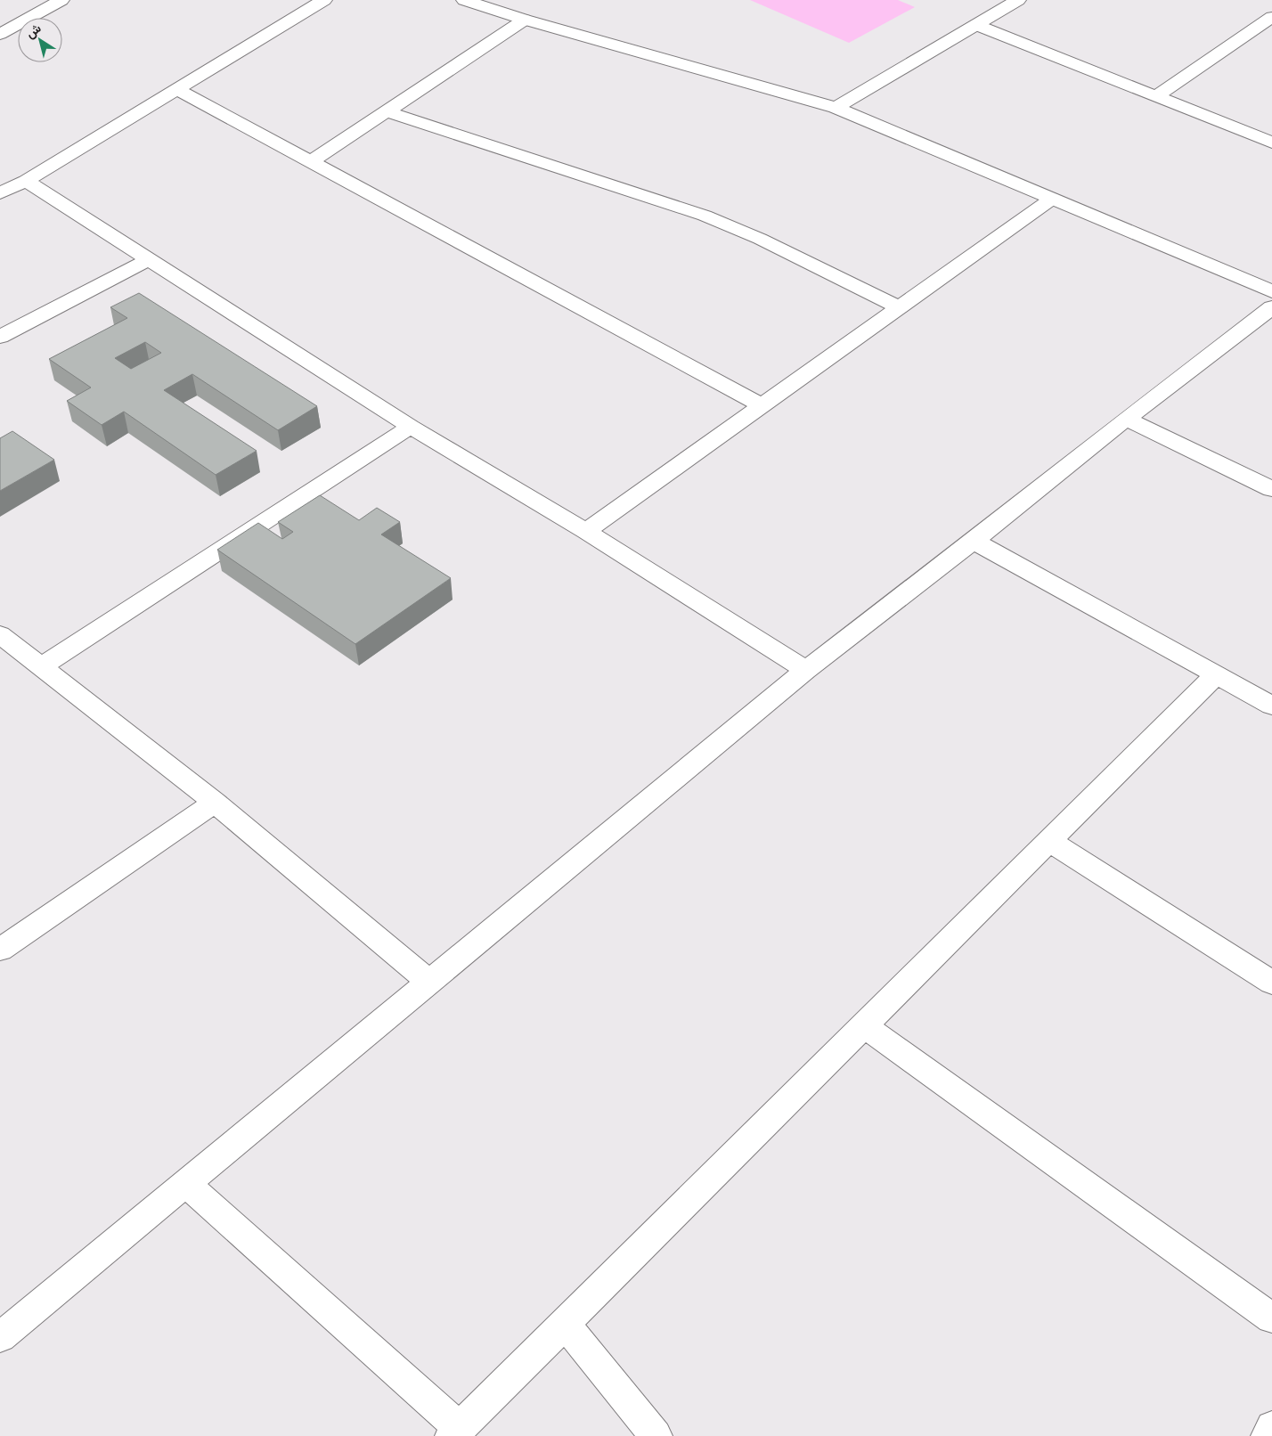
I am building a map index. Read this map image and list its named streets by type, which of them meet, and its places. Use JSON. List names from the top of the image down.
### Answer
{
  "north": "top left"
}
